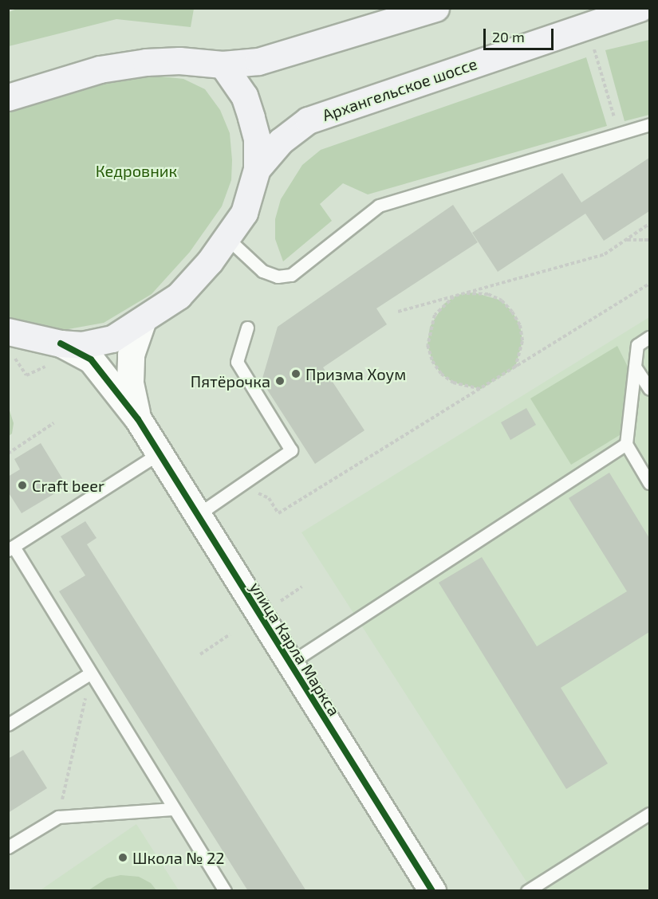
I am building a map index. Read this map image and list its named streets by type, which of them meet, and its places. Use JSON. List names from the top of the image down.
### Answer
{
  "streets": {
    "main road": ["Архангельское шоссе"],
    "street": ["улица Карла Маркса"]
  },
  "parks": ["Кедровник"],
  "places": [
    "Призма Хоум",
    "Пятёрочка",
    "Craft beer",
    "Школа № 22"
  ],
  "scale_bar": "20 m"
}
